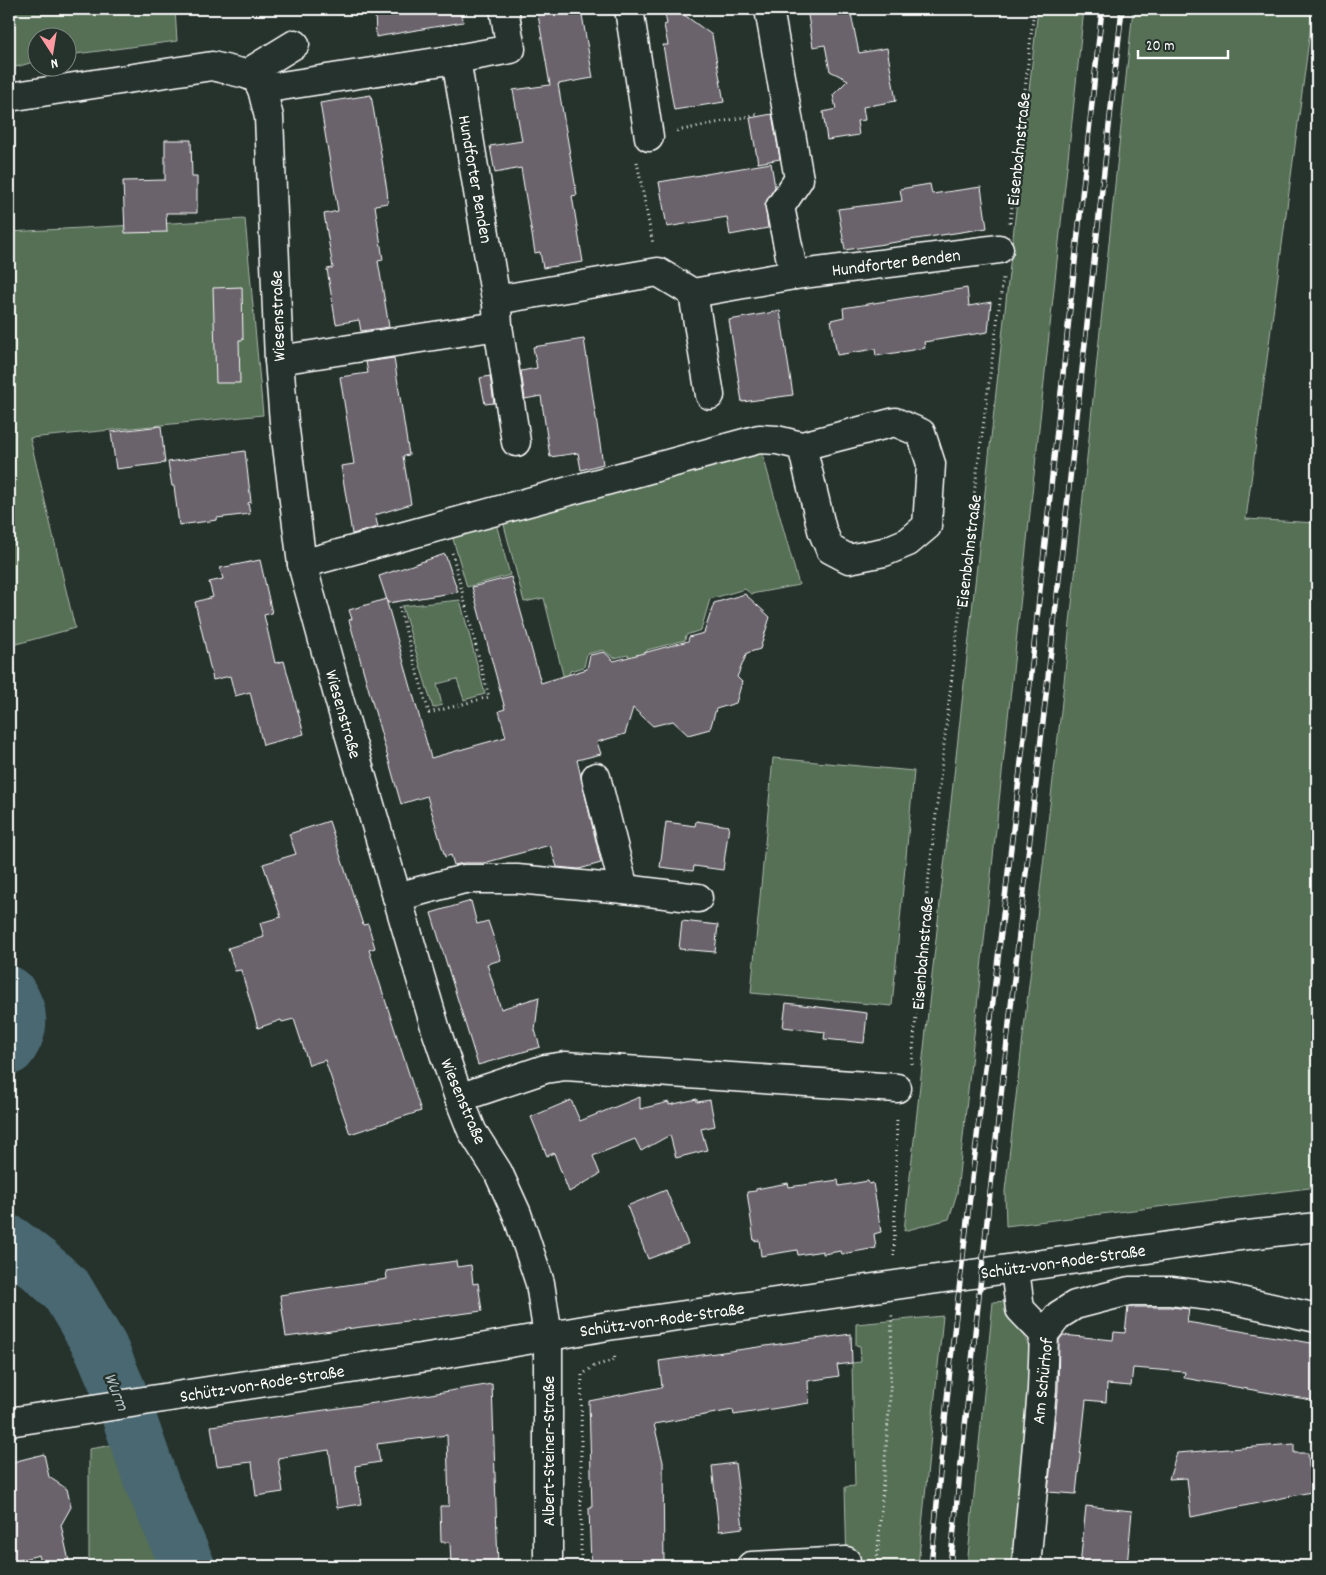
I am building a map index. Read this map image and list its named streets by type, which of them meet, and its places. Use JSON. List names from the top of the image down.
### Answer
{
  "streets": {
    "street": [
      "Hundforter Benden",
      "Wiesenstraße",
      "Schütz-von-Rode-Straße",
      "Am Schürhof",
      "Albert-Steiner-Straße"
    ],
    "path": ["Eisenbahnstraße"]
  },
  "crossings": [
    ["Eisenbahnstraße", "Hundforter Benden"],
    ["Wiesenstraße", "Schütz-von-Rode-Straße"],
    ["Wiesenstraße", "Albert-Steiner-Straße"],
    ["Schütz-von-Rode-Straße", "Albert-Steiner-Straße"]
  ],
  "water": ["Wurm"],
  "scale_bar": "20 m",
  "north": "bottom"
}
